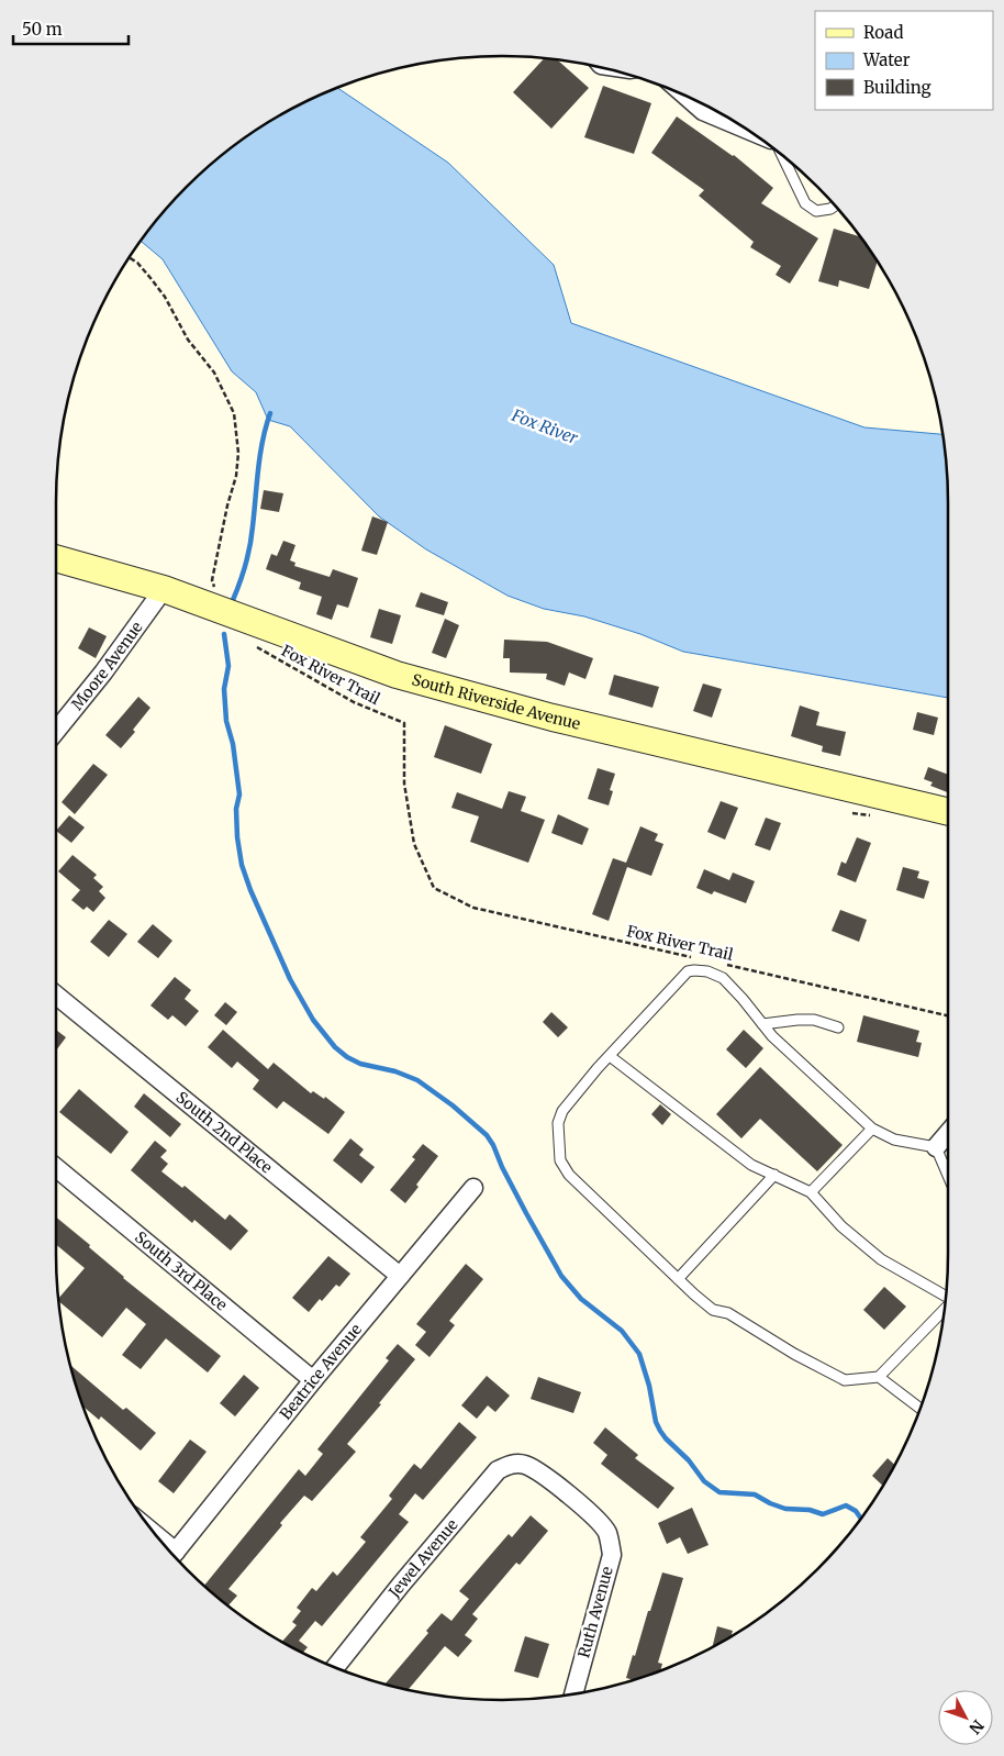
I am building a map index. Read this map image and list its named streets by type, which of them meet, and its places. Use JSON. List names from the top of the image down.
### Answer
{
  "streets": {
    "main road": ["South Riverside Avenue"],
    "street": [
      "Moore Avenue",
      "South 2nd Place",
      "South 3rd Place",
      "Beatrice Avenue",
      "Jewel Avenue",
      "Ruth Avenue"
    ],
    "path": ["Fox River Trail"]
  },
  "crossings": [
    ["Moore Avenue", "South Riverside Avenue"],
    ["South 2nd Place", "Beatrice Avenue"],
    ["South 3rd Place", "Beatrice Avenue"],
    ["Jewel Avenue", "Ruth Avenue"]
  ],
  "water": ["Fox River"],
  "legend": ["Road", "Water", "Building"],
  "scale_bar": "50 m",
  "north": "bottom right"
}
